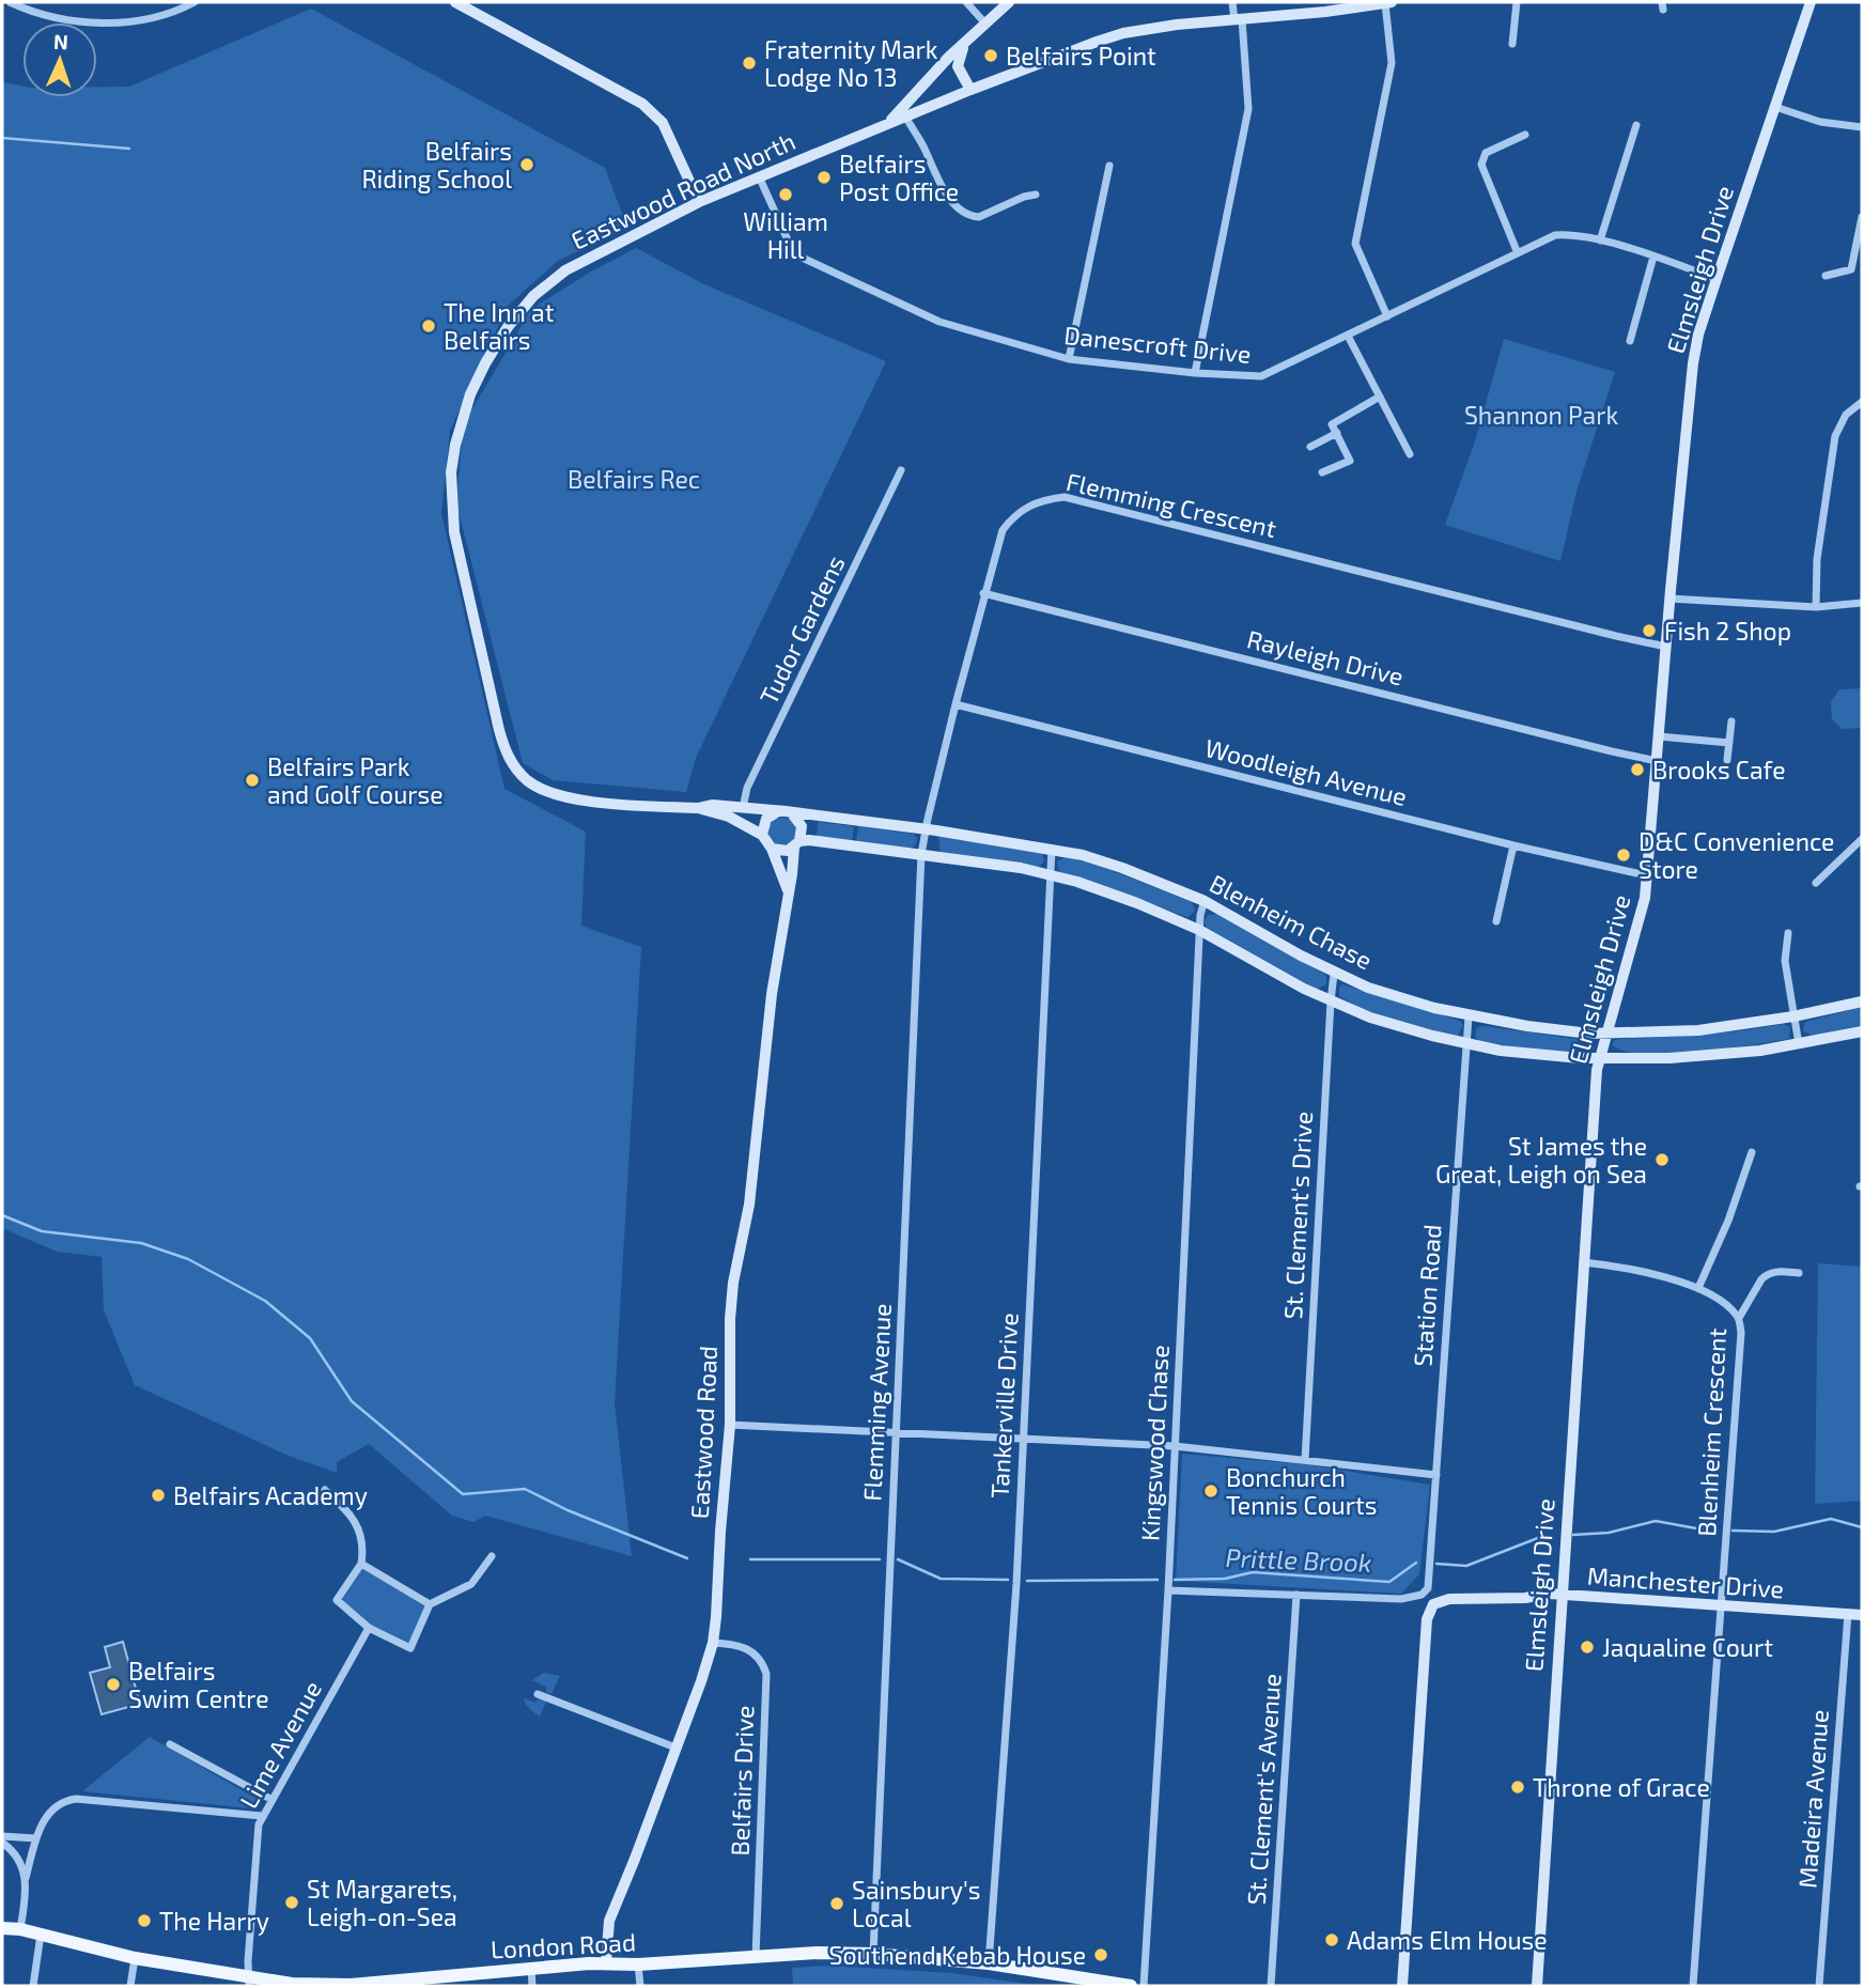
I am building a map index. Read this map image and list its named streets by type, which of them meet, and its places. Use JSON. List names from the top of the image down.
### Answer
{
  "streets": {
    "main road": ["London Road"],
    "street": [
      "Eastwood Road North",
      "Elmsleigh Drive",
      "Danescroft Drive",
      "Flemming Crescent",
      "Tudor Gardens",
      "Rayleigh Drive",
      "Woodleigh Avenue",
      "Blenheim Chase",
      "St. Clement's Drive",
      "Station Road",
      "Flemming Avenue",
      "Tankerville Drive",
      "Eastwood Road",
      "Blenheim Crescent",
      "Kingswood Chase",
      "Manchester Drive",
      "Lime Avenue",
      "Belfairs Drive",
      "St. Clement's Avenue",
      "Madeira Avenue"
    ]
  },
  "crossings": [
    ["Eastwood Road North", "Danescroft Drive"],
    ["Elmsleigh Drive", "Danescroft Drive"],
    ["Elmsleigh Drive", "Flemming Crescent"],
    ["Elmsleigh Drive", "Rayleigh Drive"],
    ["Elmsleigh Drive", "Woodleigh Avenue"],
    ["Elmsleigh Drive", "Blenheim Chase"],
    ["Elmsleigh Drive", "Blenheim Crescent"],
    ["Elmsleigh Drive", "Manchester Drive"],
    ["Flemming Crescent", "Rayleigh Drive"],
    ["Flemming Crescent", "Woodleigh Avenue"],
    ["Flemming Crescent", "Blenheim Chase"],
    ["Flemming Crescent", "Flemming Avenue"],
    ["Blenheim Chase", "St. Clement's Drive"],
    ["Blenheim Chase", "Station Road"],
    ["Blenheim Chase", "Flemming Avenue"],
    ["Blenheim Chase", "Tankerville Drive"],
    ["Blenheim Chase", "Eastwood Road"],
    ["Blenheim Chase", "Kingswood Chase"],
    ["Station Road", "St. Clement's Avenue"],
    ["Flemming Avenue", "London Road"],
    ["Tankerville Drive", "London Road"],
    ["Eastwood Road", "Belfairs Drive"],
    ["Eastwood Road", "London Road"],
    ["Blenheim Crescent", "Manchester Drive"],
    ["Manchester Drive", "Madeira Avenue"],
    ["Lime Avenue", "London Road"],
    ["Belfairs Drive", "London Road"]
  ],
  "water": ["Prittle Brook"],
  "parks": ["Shannon Park", "Belfairs Rec"],
  "places": [
    "Belfairs Point",
    "Fraternity Mark Lodge No 13",
    "Belfairs Riding School",
    "Belfairs Post Office",
    "William Hill",
    "The Inn at Belfairs",
    "Fish 2 Shop",
    "Brooks Cafe",
    "Belfairs Park and Golf Course",
    "D&C Convenience Store",
    "St James the Great, Leigh on Sea",
    "Bonchurch Tennis Courts",
    "Belfairs Academy",
    "Jaqualine Court",
    "Belfairs Swim Centre",
    "Throne of Grace",
    "St Margarets, Leigh-on-Sea",
    "Sainsbury's Local",
    "The Harry",
    "Adams Elm House",
    "Southend Kebab House"
  ],
  "north": "top"
}
